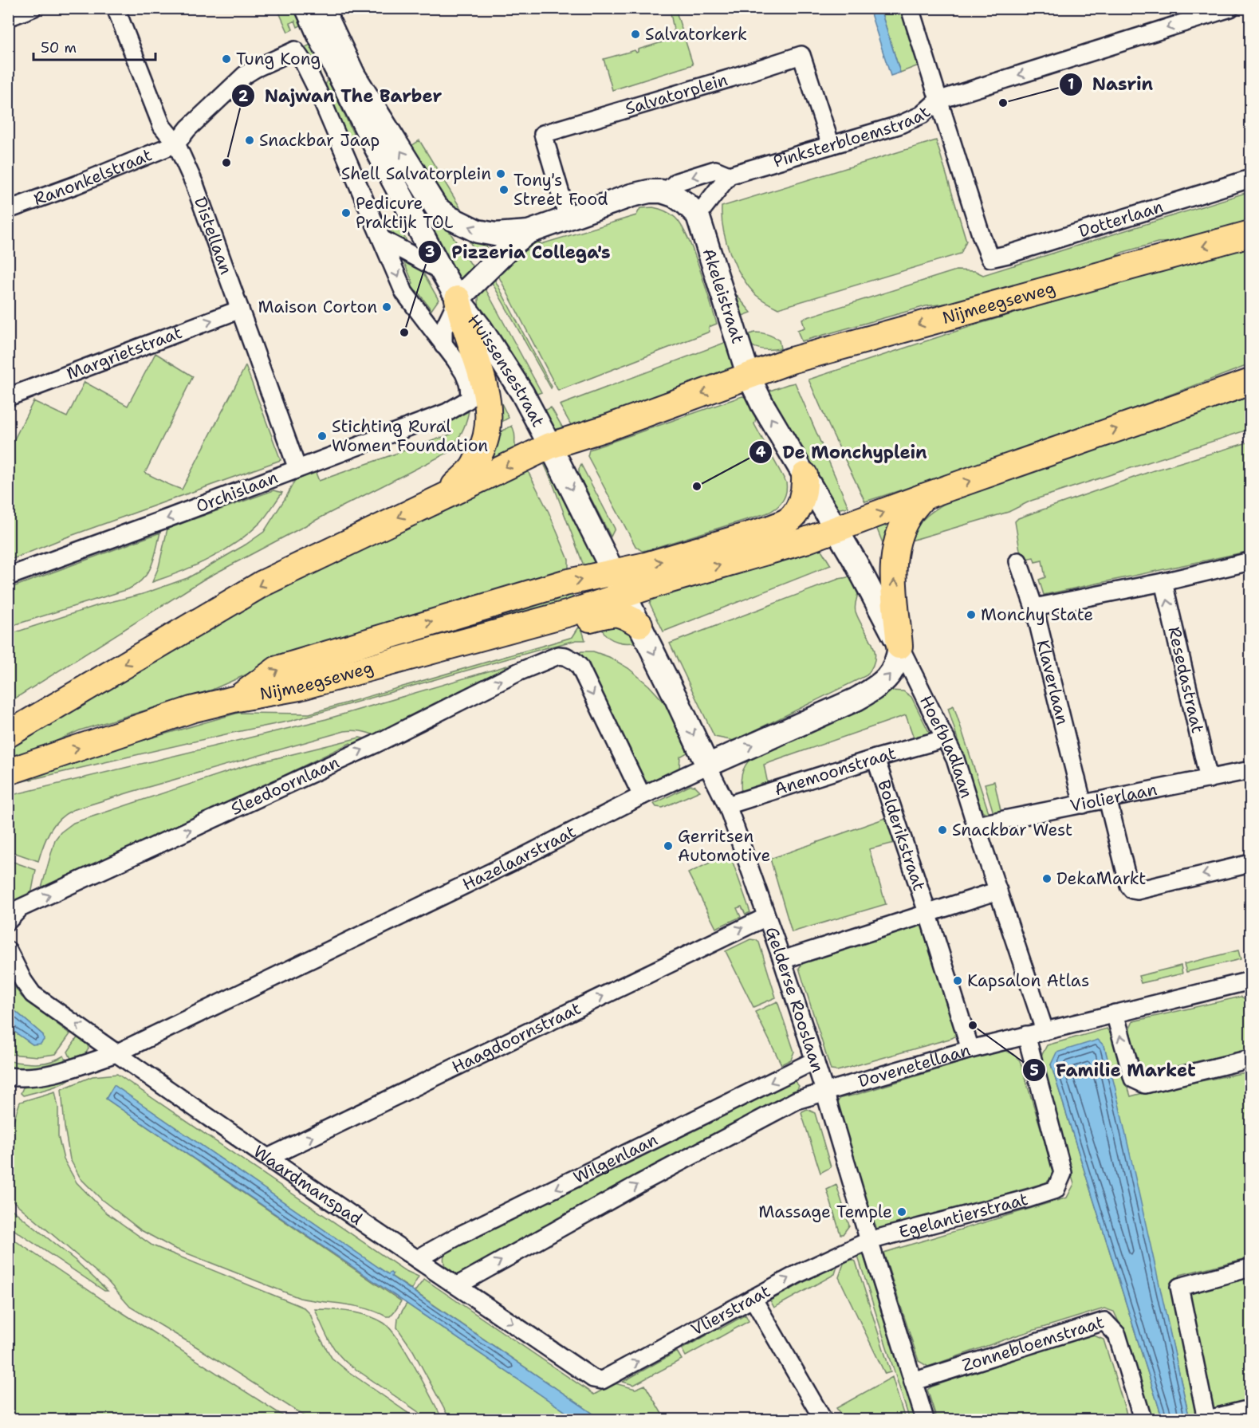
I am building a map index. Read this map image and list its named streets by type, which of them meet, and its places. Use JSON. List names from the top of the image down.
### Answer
{
  "streets": {
    "main road": ["Nijmeegseweg"],
    "street": [
      "Salvatorplein",
      "Pinksterbloemstraat",
      "Ranonkelstraat",
      "Dotterlaan",
      "Distellaan",
      "Akeleistraat",
      "Margrietstraat",
      "Huissensestraat",
      "Orchislaan",
      "Resedastraat",
      "Klaverlaan",
      "Hoefbladlaan",
      "Anemoonstraat",
      "Sleedoornlaan",
      "Violierlaan",
      "Bolderikstraat",
      "Hazelaarstraat",
      "Gelderse Rooslaan",
      "Haagdoornstraat",
      "Dovenetellaan",
      "Wilgenlaan",
      "Waardmanspad",
      "Egelantierstraat",
      "Vlierstraat",
      "Zonnebloemstraat"
    ]
  },
  "crossings": [
    ["Salvatorplein", "Pinksterbloemstraat"],
    ["Pinksterbloemstraat", "Dotterlaan"],
    ["Ranonkelstraat", "Distellaan"],
    ["Distellaan", "Margrietstraat"],
    ["Distellaan", "Orchislaan"],
    ["Akeleistraat", "Nijmeegseweg"],
    ["Akeleistraat", "Hoefbladlaan"],
    ["Nijmeegseweg", "Huissensestraat"],
    ["Nijmeegseweg", "Hoefbladlaan"],
    ["Nijmeegseweg", "Gelderse Rooslaan"],
    ["Huissensestraat", "Orchislaan"],
    ["Huissensestraat", "Gelderse Rooslaan"],
    ["Resedastraat", "Violierlaan"],
    ["Klaverlaan", "Violierlaan"],
    ["Hoefbladlaan", "Anemoonstraat"],
    ["Hoefbladlaan", "Violierlaan"],
    ["Hoefbladlaan", "Bolderikstraat"],
    ["Hoefbladlaan", "Hazelaarstraat"],
    ["Hoefbladlaan", "Dovenetellaan"],
    ["Anemoonstraat", "Bolderikstraat"],
    ["Anemoonstraat", "Gelderse Rooslaan"],
    ["Sleedoornlaan", "Hazelaarstraat"],
    ["Bolderikstraat", "Gelderse Rooslaan"],
    ["Bolderikstraat", "Dovenetellaan"],
    ["Hazelaarstraat", "Gelderse Rooslaan"],
    ["Hazelaarstraat", "Waardmanspad"],
    ["Gelderse Rooslaan", "Haagdoornstraat"],
    ["Gelderse Rooslaan", "Dovenetellaan"],
    ["Gelderse Rooslaan", "Wilgenlaan"],
    ["Gelderse Rooslaan", "Egelantierstraat"],
    ["Gelderse Rooslaan", "Vlierstraat"],
    ["Gelderse Rooslaan", "Zonnebloemstraat"],
    ["Haagdoornstraat", "Waardmanspad"],
    ["Dovenetellaan", "Wilgenlaan"],
    ["Dovenetellaan", "Egelantierstraat"],
    ["Wilgenlaan", "Waardmanspad"],
    ["Waardmanspad", "Vlierstraat"],
    ["Egelantierstraat", "Vlierstraat"]
  ],
  "one_way": [
    "Pinksterbloemstraat",
    "Akeleistraat",
    "Margrietstraat",
    "Orchislaan",
    "Resedastraat",
    "Sleedoornlaan",
    "Haagdoornstraat",
    "Vlierstraat"
  ],
  "places": [
    "Salvatorkerk",
    "Tung Kong",
    "Nasrin",
    "Snackbar Jaap",
    "Najwan The Barber",
    "Shell Salvatorplein",
    "Tony's Street Food",
    "Pedicure Praktijk TOL",
    "Maison Corton",
    "Pizzeria Collega's",
    "Stichting Rural Women Foundation",
    "De Monchyplein",
    "Monchy State",
    "Snackbar West",
    "Gerritsen Automotive",
    "DekaMarkt",
    "Kapsalon Atlas",
    "Familie Market",
    "Massage Temple"
  ],
  "scale_bar": "50 m"
}
